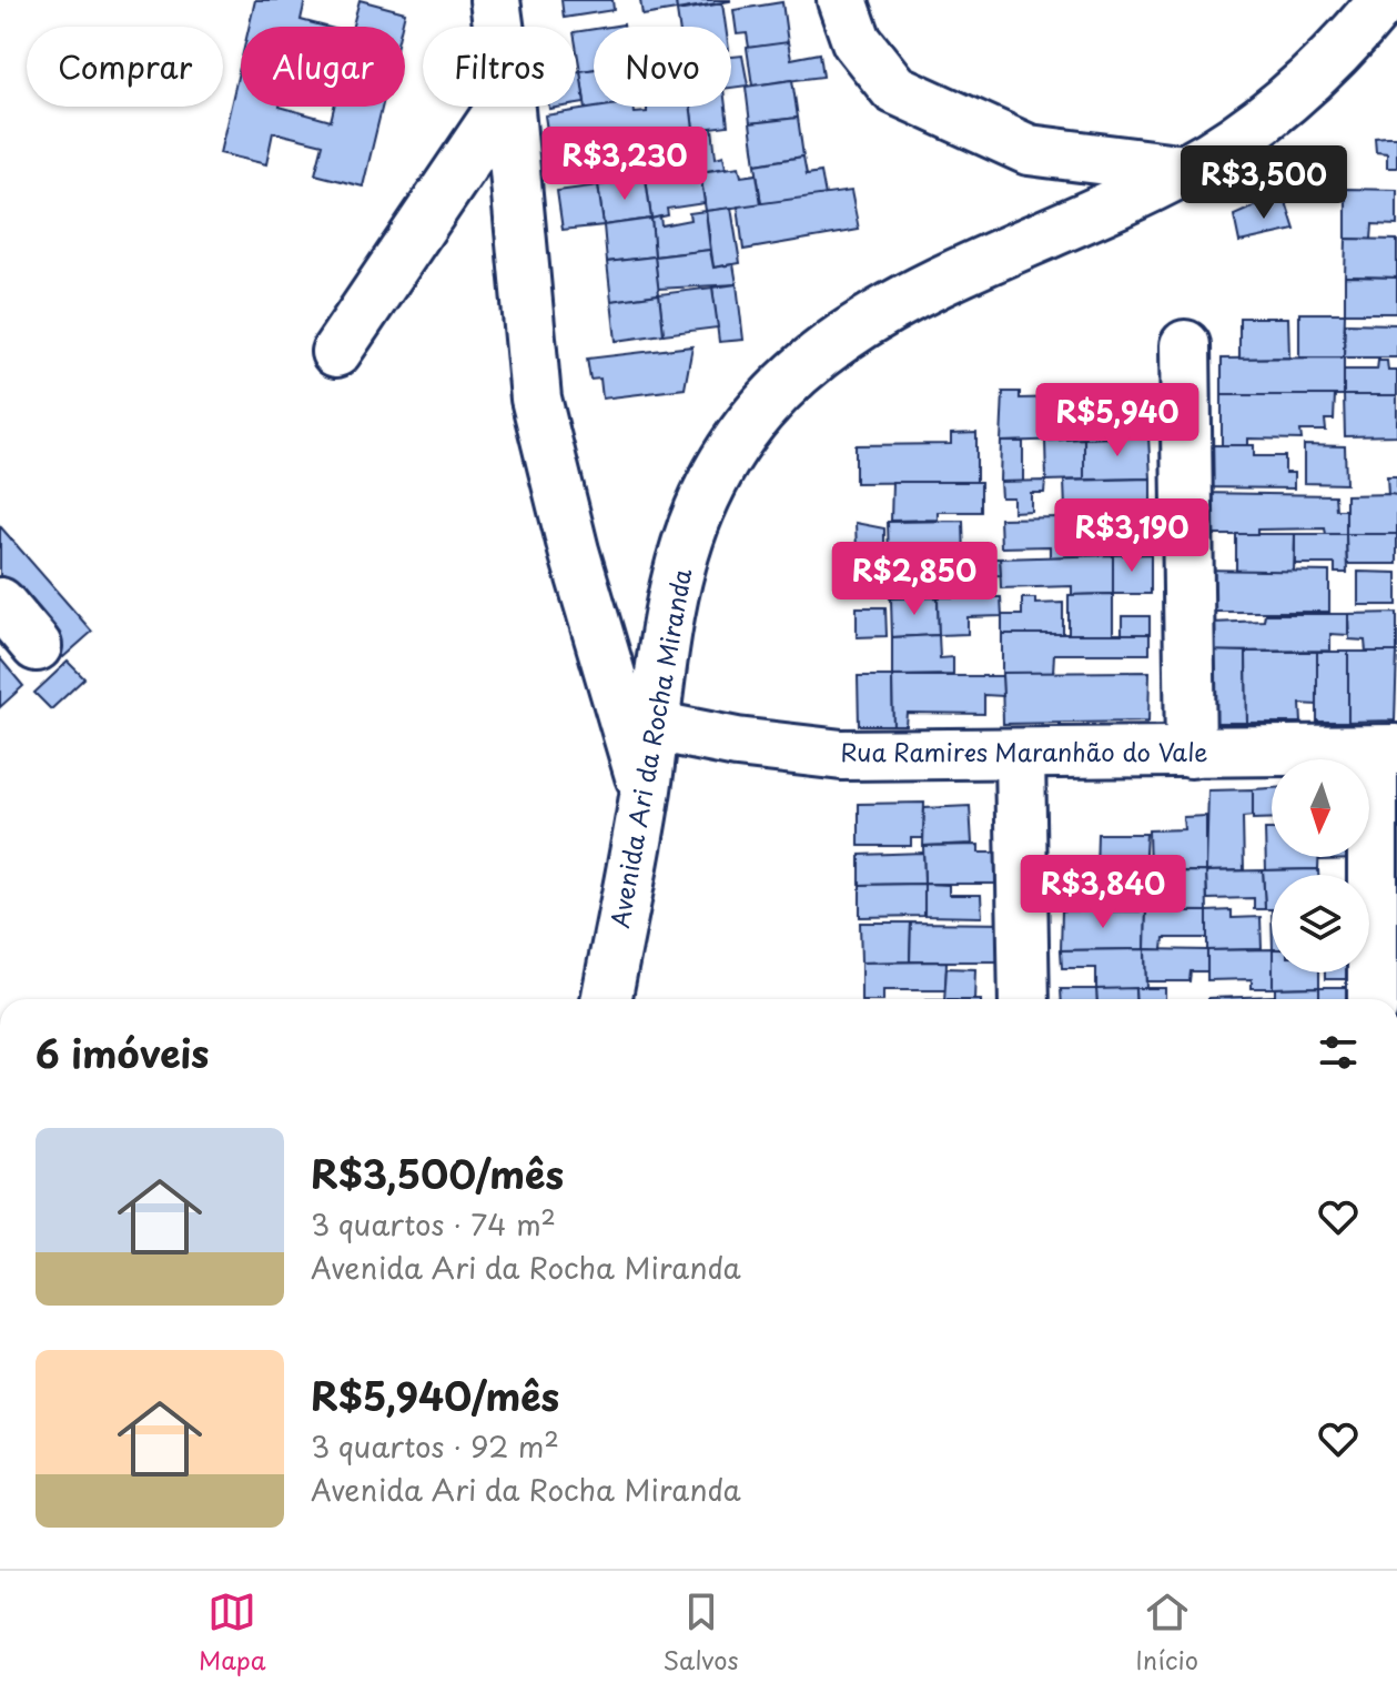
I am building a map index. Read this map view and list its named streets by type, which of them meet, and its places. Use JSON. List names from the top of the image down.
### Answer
{
  "streets": {
    "street": ["Avenida Ari da Rocha Miranda", "Rua Ramires Maranhão do Vale"]
  },
  "crossings": [
    ["Avenida Ari da Rocha Miranda", "Rua Ramires Maranhão do Vale"]
  ],
  "north": "bottom",
  "page": {
    "chip": [
      "Comprar",
      "Alugar",
      "Filtros",
      "Novo"
    ],
    "price": [
      "R$3,230",
      "R$3,500",
      "R$5,940",
      "R$3,190",
      "R$2,850",
      "R$3,840"
    ],
    "heading": "6 imóveis",
    "list": [
      {
        "name": "R$3,500/mês",
        "note": "3 quartos · 74 m² · Avenida Ari da Rocha Miranda"
      },
      {
        "name": "R$5,940/mês",
        "note": "3 quartos · 92 m² · Avenida Ari da Rocha Miranda"
      }
    ],
    "tabs": ["Mapa", "Salvos", "Início"]
  }
}
